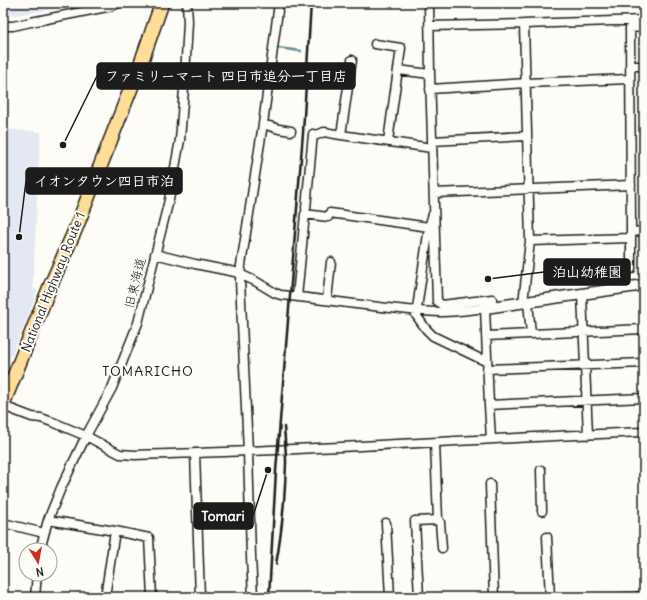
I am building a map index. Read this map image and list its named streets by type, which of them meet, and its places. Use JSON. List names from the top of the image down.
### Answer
{
  "streets": {
    "highway": ["National Highway Route 1"],
    "street": ["旧東海道"]
  },
  "districts": ["TOMARICHO"],
  "places": [
    "ファミリーマート 四日市追分一丁目店",
    "イオンタウン四日市泊",
    "泊山幼稚園",
    "Tomari"
  ],
  "north": "bottom"
}
